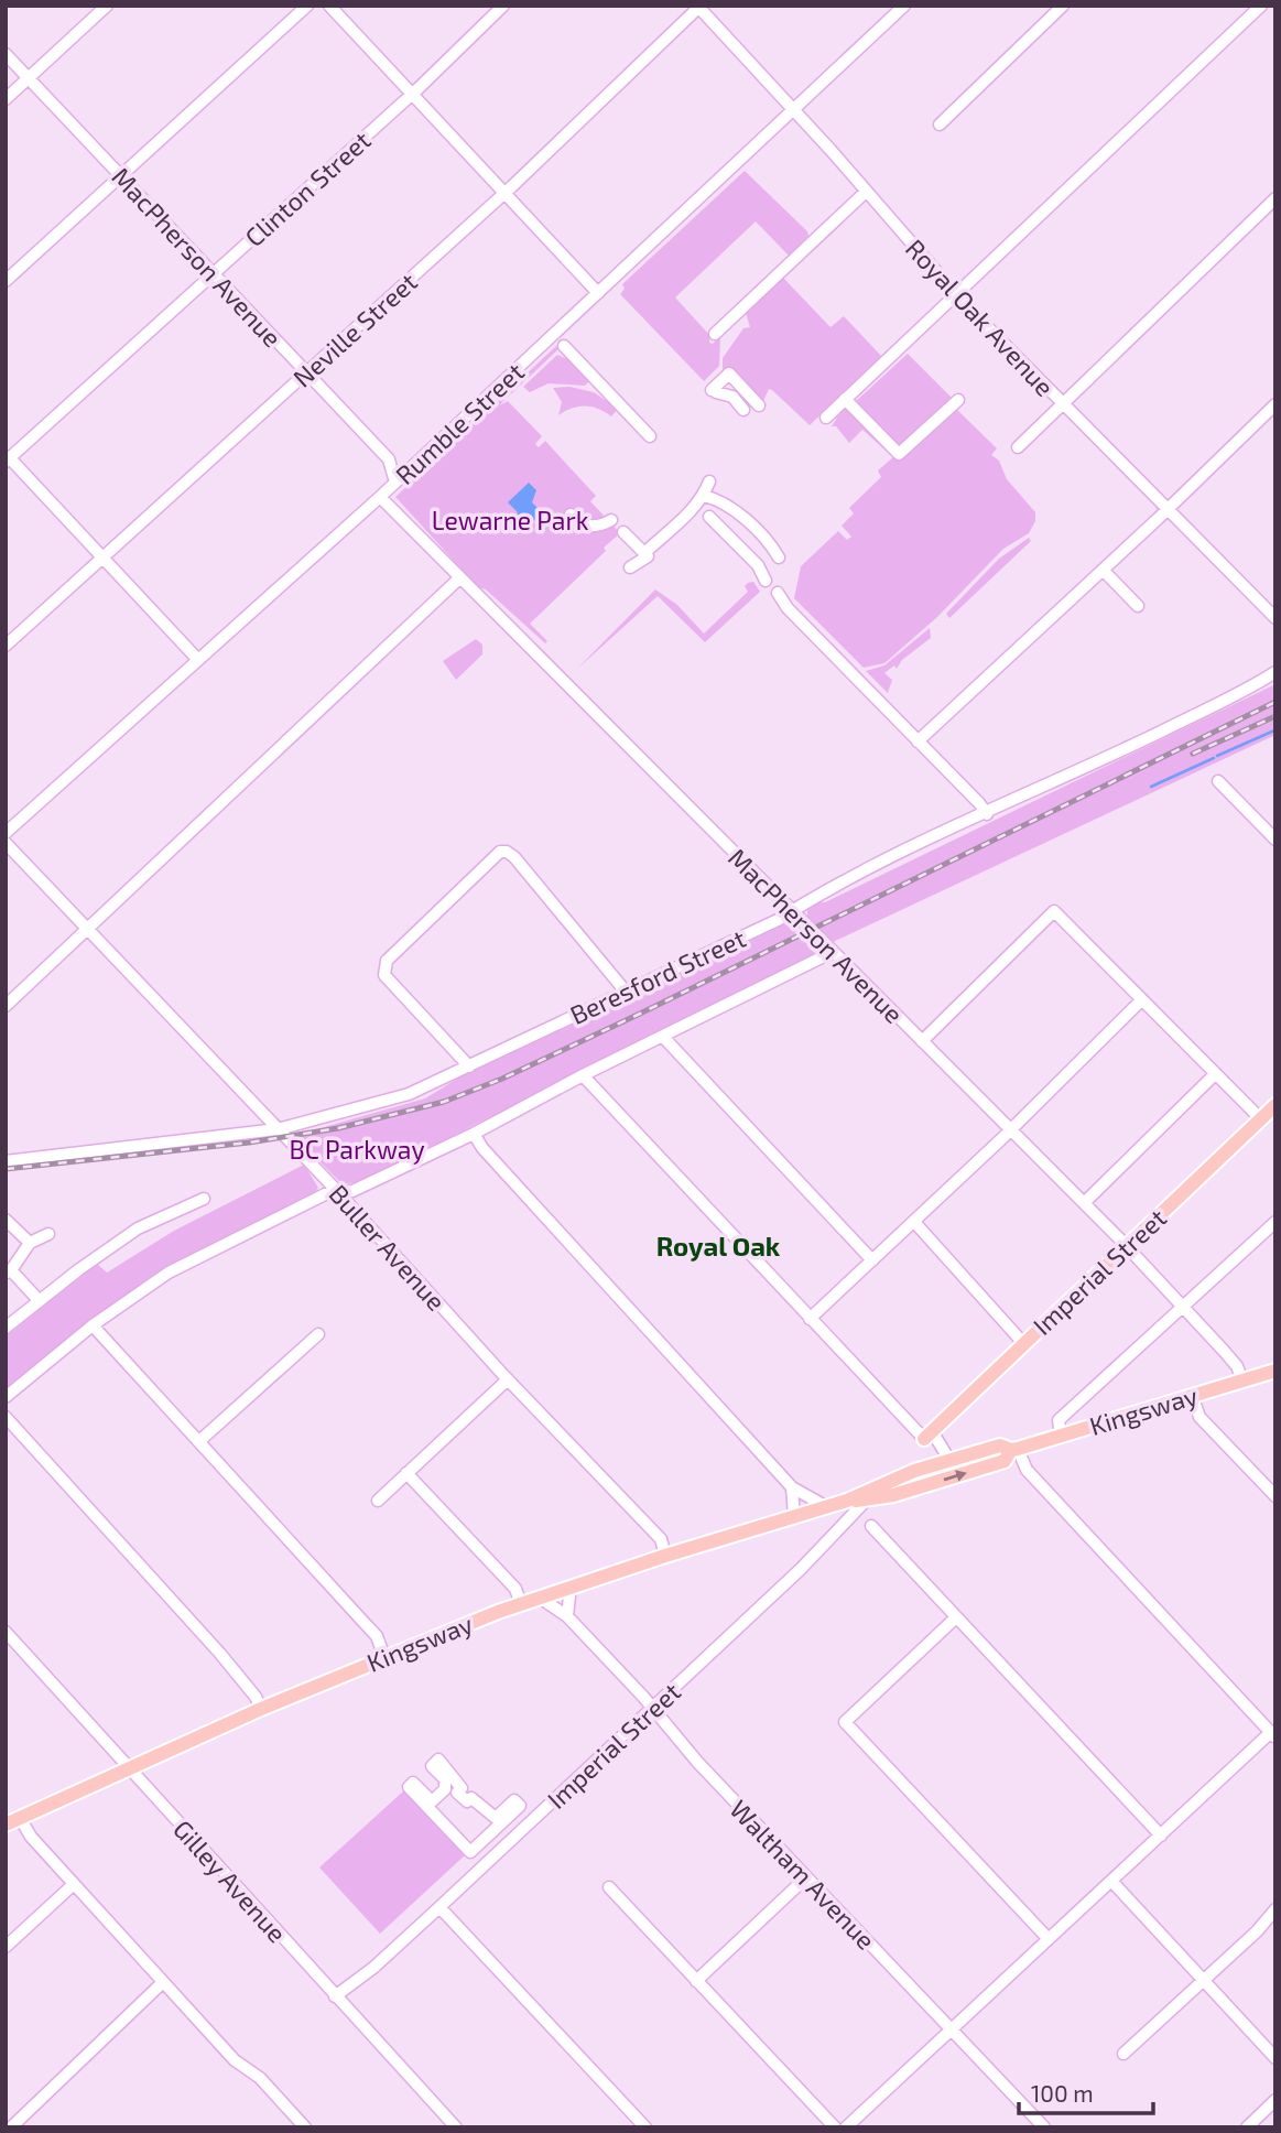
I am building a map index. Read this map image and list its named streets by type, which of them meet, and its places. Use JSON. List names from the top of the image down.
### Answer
{
  "streets": {
    "main road": ["Imperial Street", "Kingsway"],
    "street": [
      "Clinton Street",
      "MacPherson Avenue",
      "Royal Oak Avenue",
      "Neville Street",
      "Rumble Street",
      "Beresford Street",
      "Buller Avenue",
      "Waltham Avenue",
      "Gilley Avenue"
    ]
  },
  "crossings": [
    ["Clinton Street", "MacPherson Avenue"],
    ["MacPherson Avenue", "Neville Street"],
    ["MacPherson Avenue", "Rumble Street"],
    ["MacPherson Avenue", "Beresford Street"],
    ["MacPherson Avenue", "Imperial Street"],
    ["MacPherson Avenue", "Kingsway"],
    ["Royal Oak Avenue", "Neville Street"],
    ["Royal Oak Avenue", "Rumble Street"],
    ["Beresford Street", "Buller Avenue"],
    ["Buller Avenue", "Kingsway"],
    ["Imperial Street", "Kingsway"],
    ["Imperial Street", "Waltham Avenue"],
    ["Imperial Street", "Gilley Avenue"],
    ["Kingsway", "Waltham Avenue"],
    ["Kingsway", "Gilley Avenue"]
  ],
  "districts": ["Royal Oak"],
  "parks": ["Lewarne Park", "BC Parkway"],
  "scale_bar": "100 m"
}
